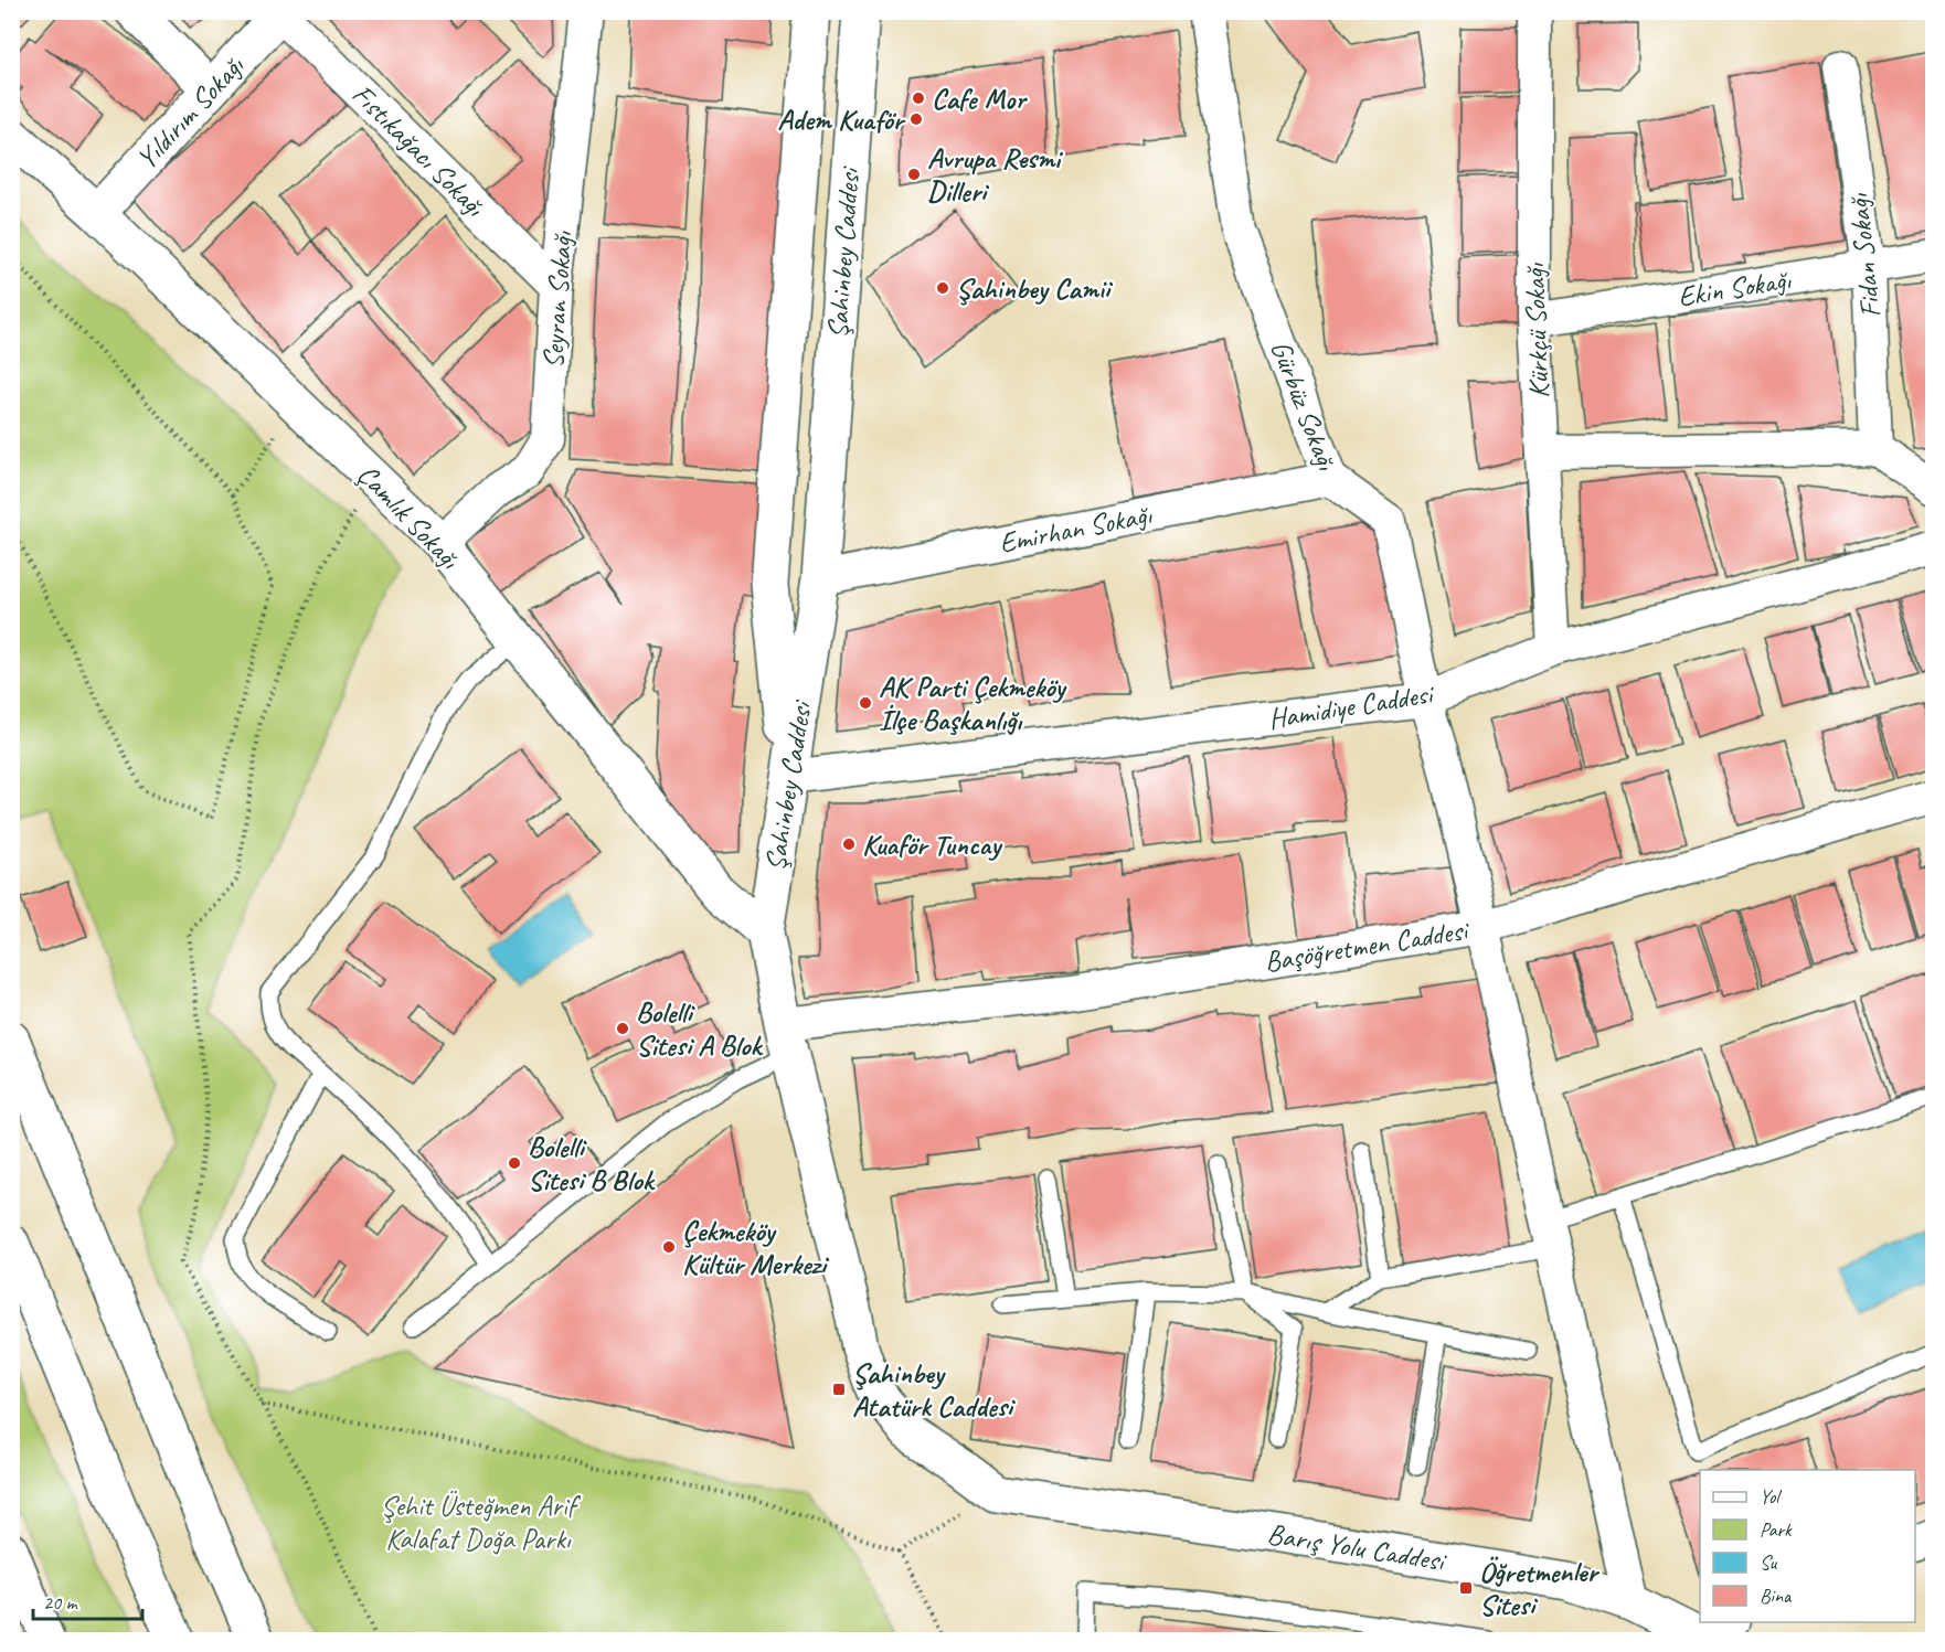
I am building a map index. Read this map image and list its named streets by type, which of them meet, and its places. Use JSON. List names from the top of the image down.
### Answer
{
  "streets": {
    "main road": [
      "Yıldırım Sokağı",
      "Şahinbey Caddesi",
      "Çamlık Sokağı",
      "Barış Yolu Caddesi"
    ],
    "street": [
      "Fıstıkağacı Sokağı",
      "Fidan Sokağı",
      "Ekin Sokağı",
      "Seyran Sokağı",
      "Kürkçü Sokağı",
      "Gürbüz Sokağı",
      "Emirhan Sokağı",
      "Hamidiye Caddesi",
      "Başöğretmen Caddesi"
    ]
  },
  "crossings": [
    ["Yıldırım Sokağı", "Fıstıkağacı Sokağı"],
    ["Yıldırım Sokağı", "Çamlık Sokağı"],
    ["Fıstıkağacı Sokağı", "Seyran Sokağı"],
    ["Şahinbey Caddesi", "Çamlık Sokağı"],
    ["Şahinbey Caddesi", "Emirhan Sokağı"],
    ["Şahinbey Caddesi", "Hamidiye Caddesi"],
    ["Şahinbey Caddesi", "Başöğretmen Caddesi"],
    ["Şahinbey Caddesi", "Barış Yolu Caddesi"],
    ["Fidan Sokağı", "Ekin Sokağı"],
    ["Ekin Sokağı", "Kürkçü Sokağı"],
    ["Seyran Sokağı", "Çamlık Sokağı"],
    ["Kürkçü Sokağı", "Hamidiye Caddesi"],
    ["Gürbüz Sokağı", "Emirhan Sokağı"],
    ["Gürbüz Sokağı", "Hamidiye Caddesi"],
    ["Gürbüz Sokağı", "Başöğretmen Caddesi"],
    ["Gürbüz Sokağı", "Barış Yolu Caddesi"]
  ],
  "parks": ["Şehit Üsteğmen Arif Kalafat Doğa Parkı"],
  "places": {
    "other": [
      "Cafe Mor",
      "Adem Kuaför",
      "Avrupa Resmi Dilleri",
      "Şahinbey Camii",
      "AK Parti Çekmeköy İlçe Başkanlığı",
      "Kuaför Tuncay",
      "Bolelli Sitesi A Blok",
      "Bolelli Sitesi B Blok",
      "Çekmeköy Kültür Merkezi"
    ],
    "transit": ["Şahinbey Atatürk Caddesi", "Öğretmenler Sitesi"]
  },
  "legend": [
    "Yol",
    "Park",
    "Su",
    "Bina"
  ],
  "scale_bar": "20 m"
}
